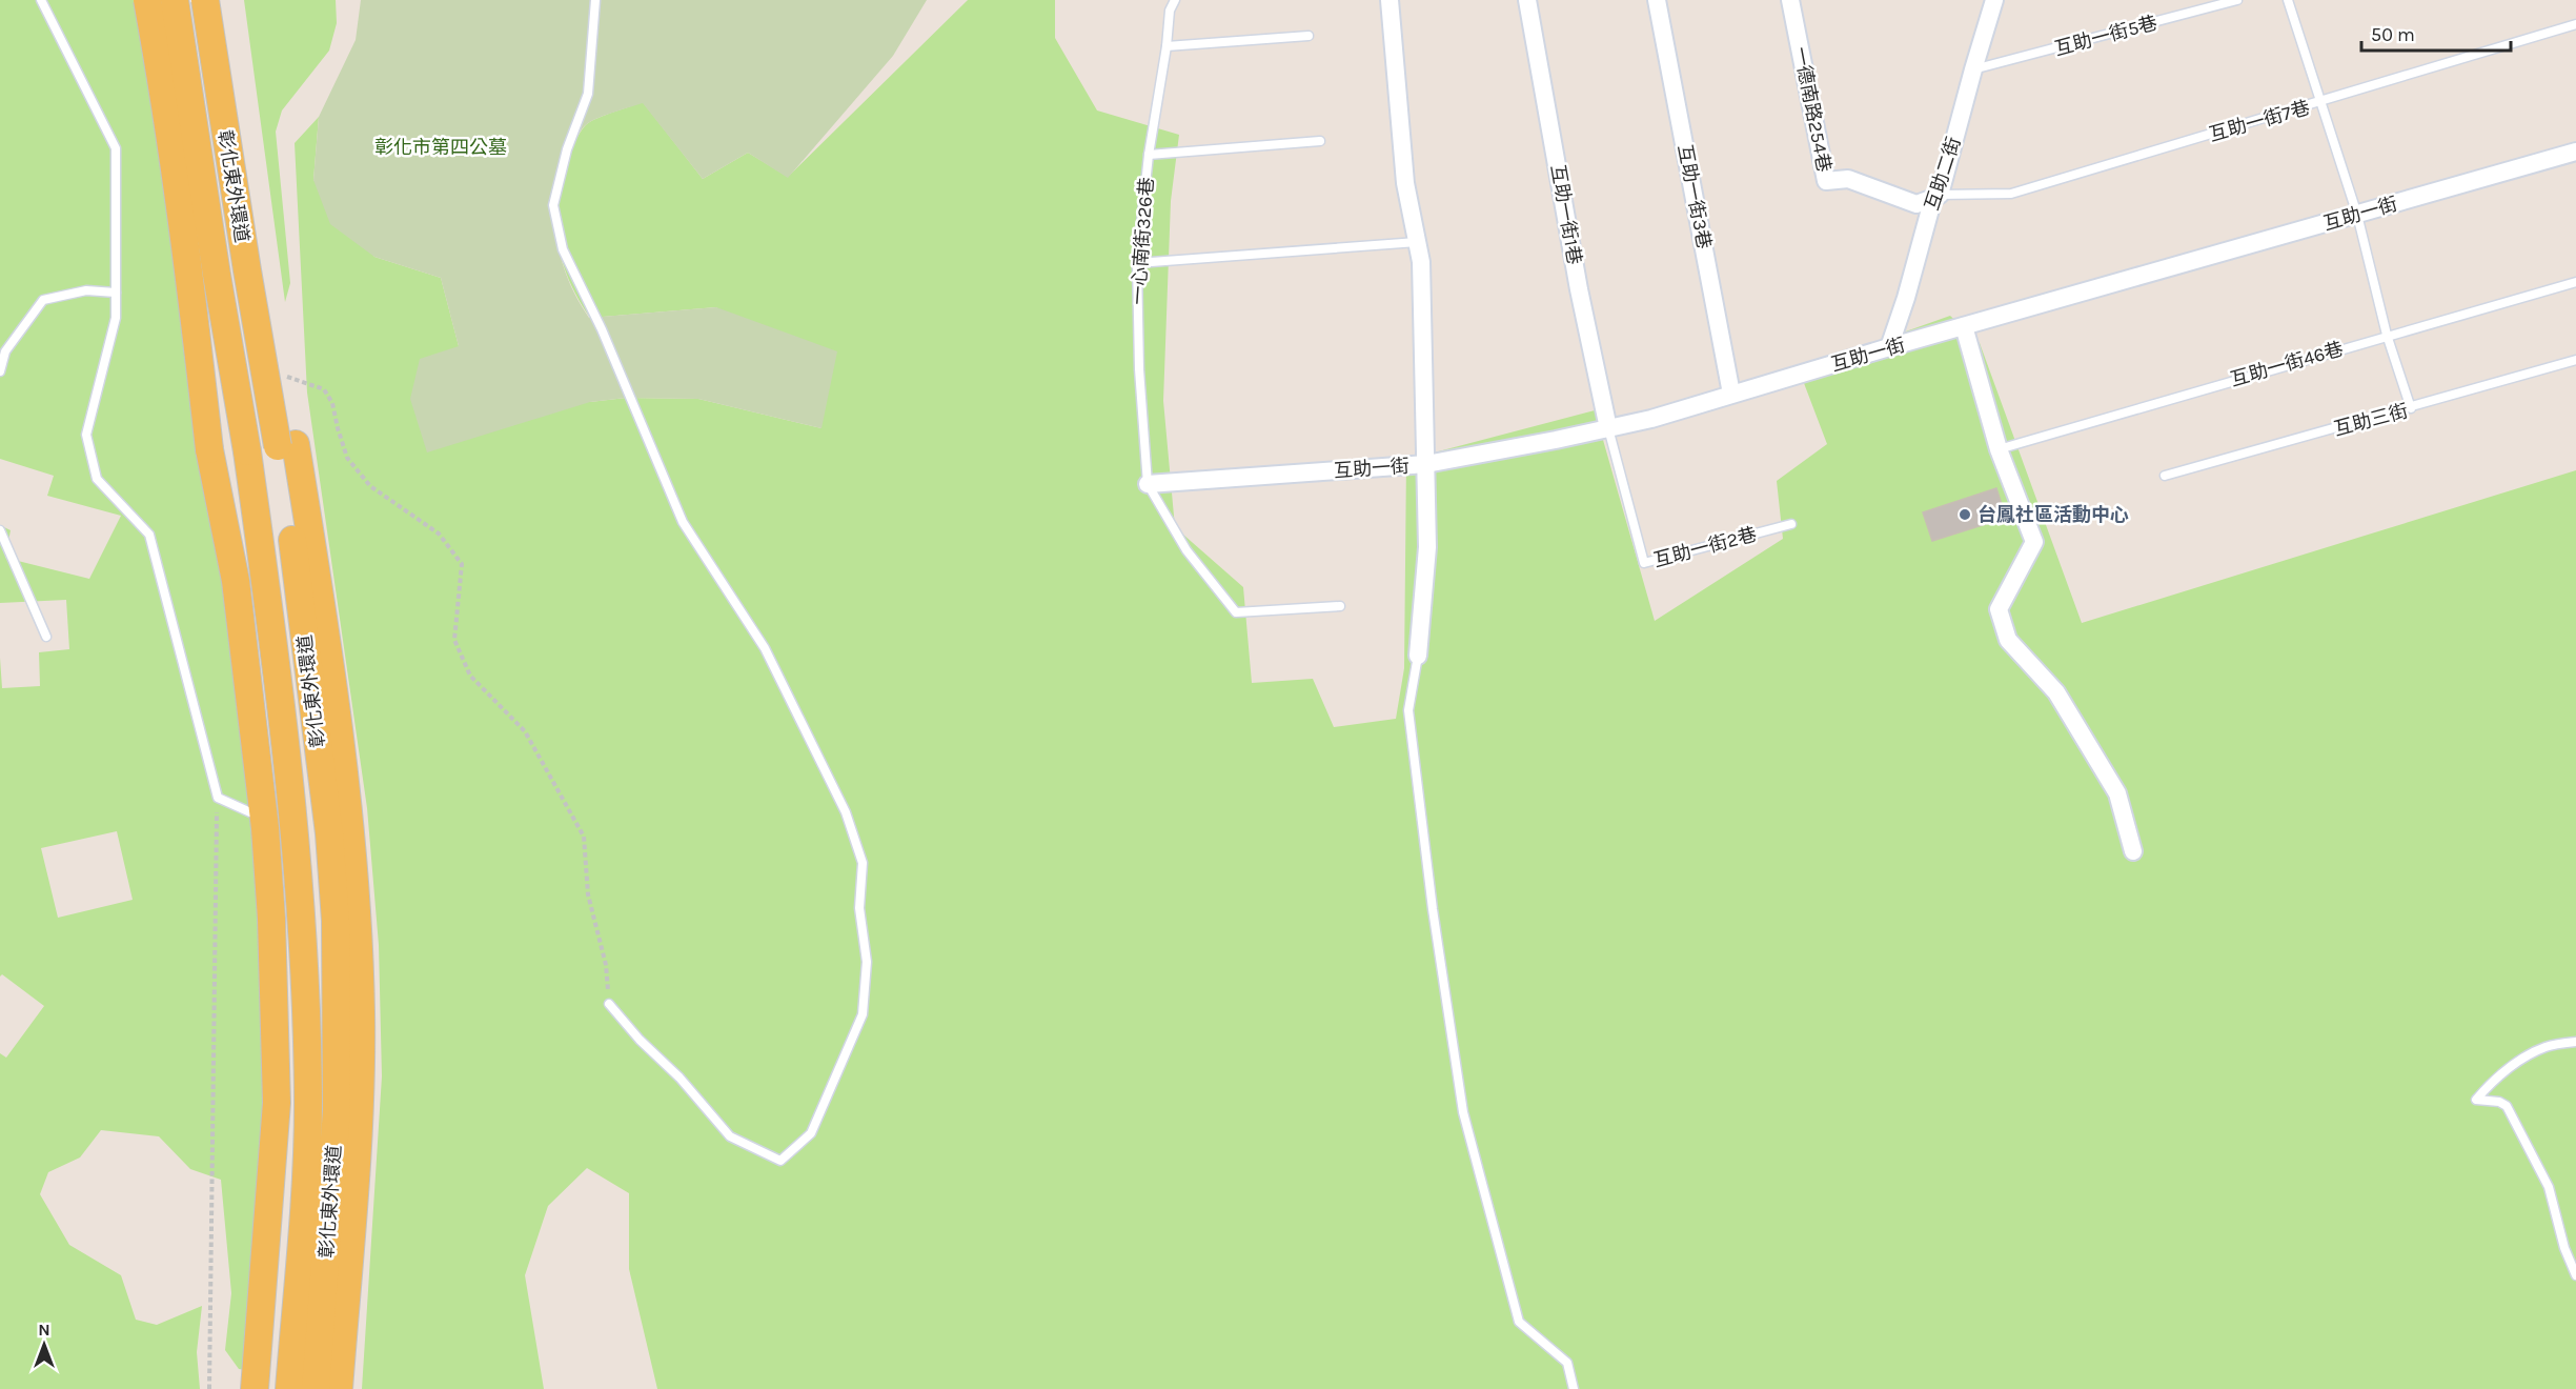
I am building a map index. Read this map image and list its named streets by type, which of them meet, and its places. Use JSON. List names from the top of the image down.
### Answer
{
  "streets": {
    "main road": ["彰化東外環道"],
    "street": [
      "一德南路254巷",
      "互助二街",
      "互助一街3巷",
      "互助一街",
      "互助一街1巷"
    ],
    "lane": [
      "互助一街5巷",
      "互助一街7巷",
      "一心南街326巷",
      "互助一街46巷",
      "互助三街",
      "互助一街2巷"
    ]
  },
  "crossings": [
    ["互助一街5巷", "互助二街"],
    ["一德南路254巷", "互助一街7巷"],
    ["一德南路254巷", "互助二街"],
    ["互助一街7巷", "互助二街"],
    ["互助二街", "互助一街"],
    ["互助一街3巷", "互助一街"],
    ["互助一街", "互助一街1巷"],
    ["互助一街", "一心南街326巷"],
    ["互助一街", "互助一街2巷"],
    ["互助一街1巷", "互助一街2巷"]
  ],
  "parks": ["彰化市第四公墓"],
  "places": ["台鳳社區活動中心"],
  "scale_bar": "50 m",
  "north": "top"
}
